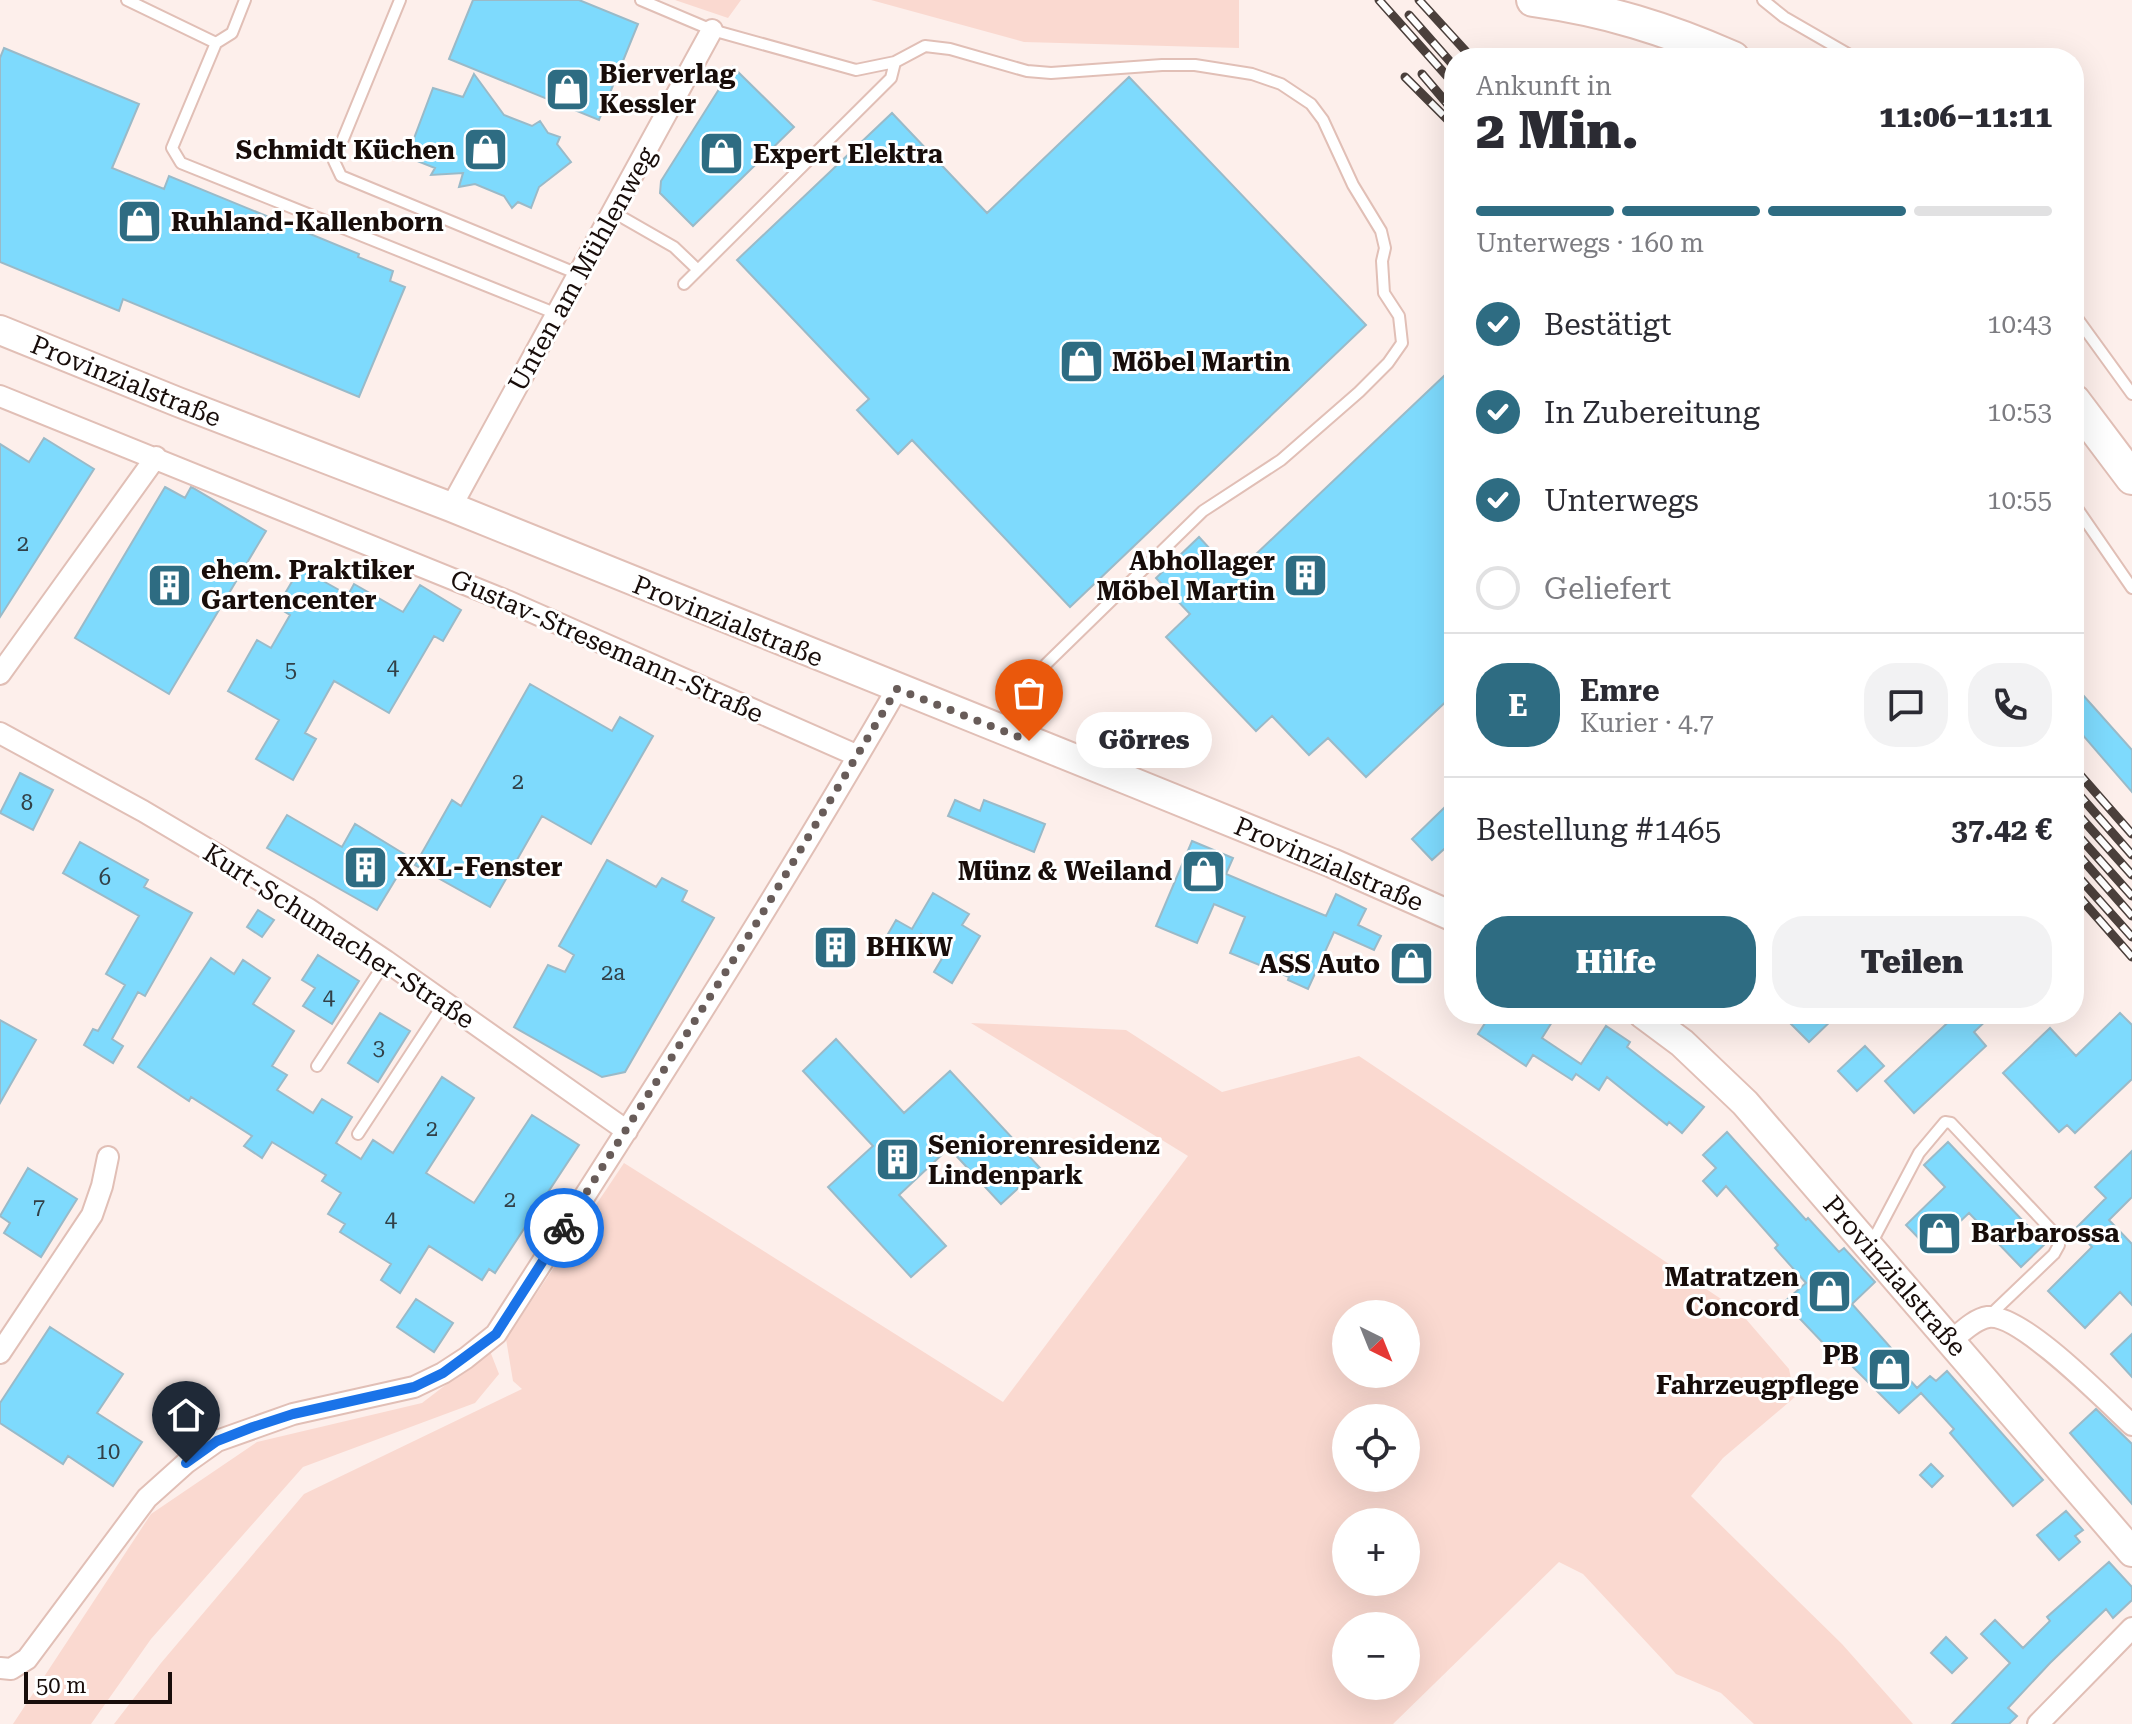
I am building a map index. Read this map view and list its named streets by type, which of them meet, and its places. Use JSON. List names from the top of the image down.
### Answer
{
  "streets": {
    "main road": ["Provinzialstraße"],
    "street": ["Unten am Mühlenweg", "Gustav-Stresemann-Straße", "Kurt-Schumacher-Straße"]
  },
  "crossings": [
    ["Unten am Mühlenweg", "Provinzialstraße"]
  ],
  "places": {
    "shop": [
      "Bierverlag Kessler",
      "Schmidt Küchen",
      "Expert Elektra",
      "Ruhland-Kallenborn",
      "Möbel Martin",
      "Münz & Weiland",
      "ASS Auto",
      "Barbarossa",
      "Matratzen Concord",
      "PB Fahrzeugpflege"
    ],
    "building": [
      "Abhollager Möbel Martin",
      "ehem. Praktiker Gartencenter",
      "XXL-Fenster",
      "BHKW",
      "Seniorenresidenz Lindenpark"
    ],
    "other": ["Görres"]
  },
  "house_numbers": [
    "2",
    "4",
    "5",
    "2",
    "8",
    "6",
    "2a",
    "4",
    "3",
    "2",
    "2",
    "7",
    "4",
    "10"
  ],
  "scale_bar": "50 m",
  "north": "bottom right",
  "page": {
    "heading": ["2 Min.", "Ankunft in", "11:06–11:11"],
    "panel": [
      "Emre",
      "Kurier · 4.7",
      "Bestellung #1465",
      "37.42 €"
    ],
    "bar": "Unterwegs · 160 m",
    "list": [
      ["Bestätigt", "10:43"],
      ["In Zubereitung", "10:53"],
      ["Unterwegs", "10:55"],
      "Geliefert"
    ],
    "round": "E",
    "bubble": "Görres",
    "buttons": ["Hilfe", "Teilen"],
    "map_buttons": ["+", "−"],
    "scale": "50 m"
  }
}
